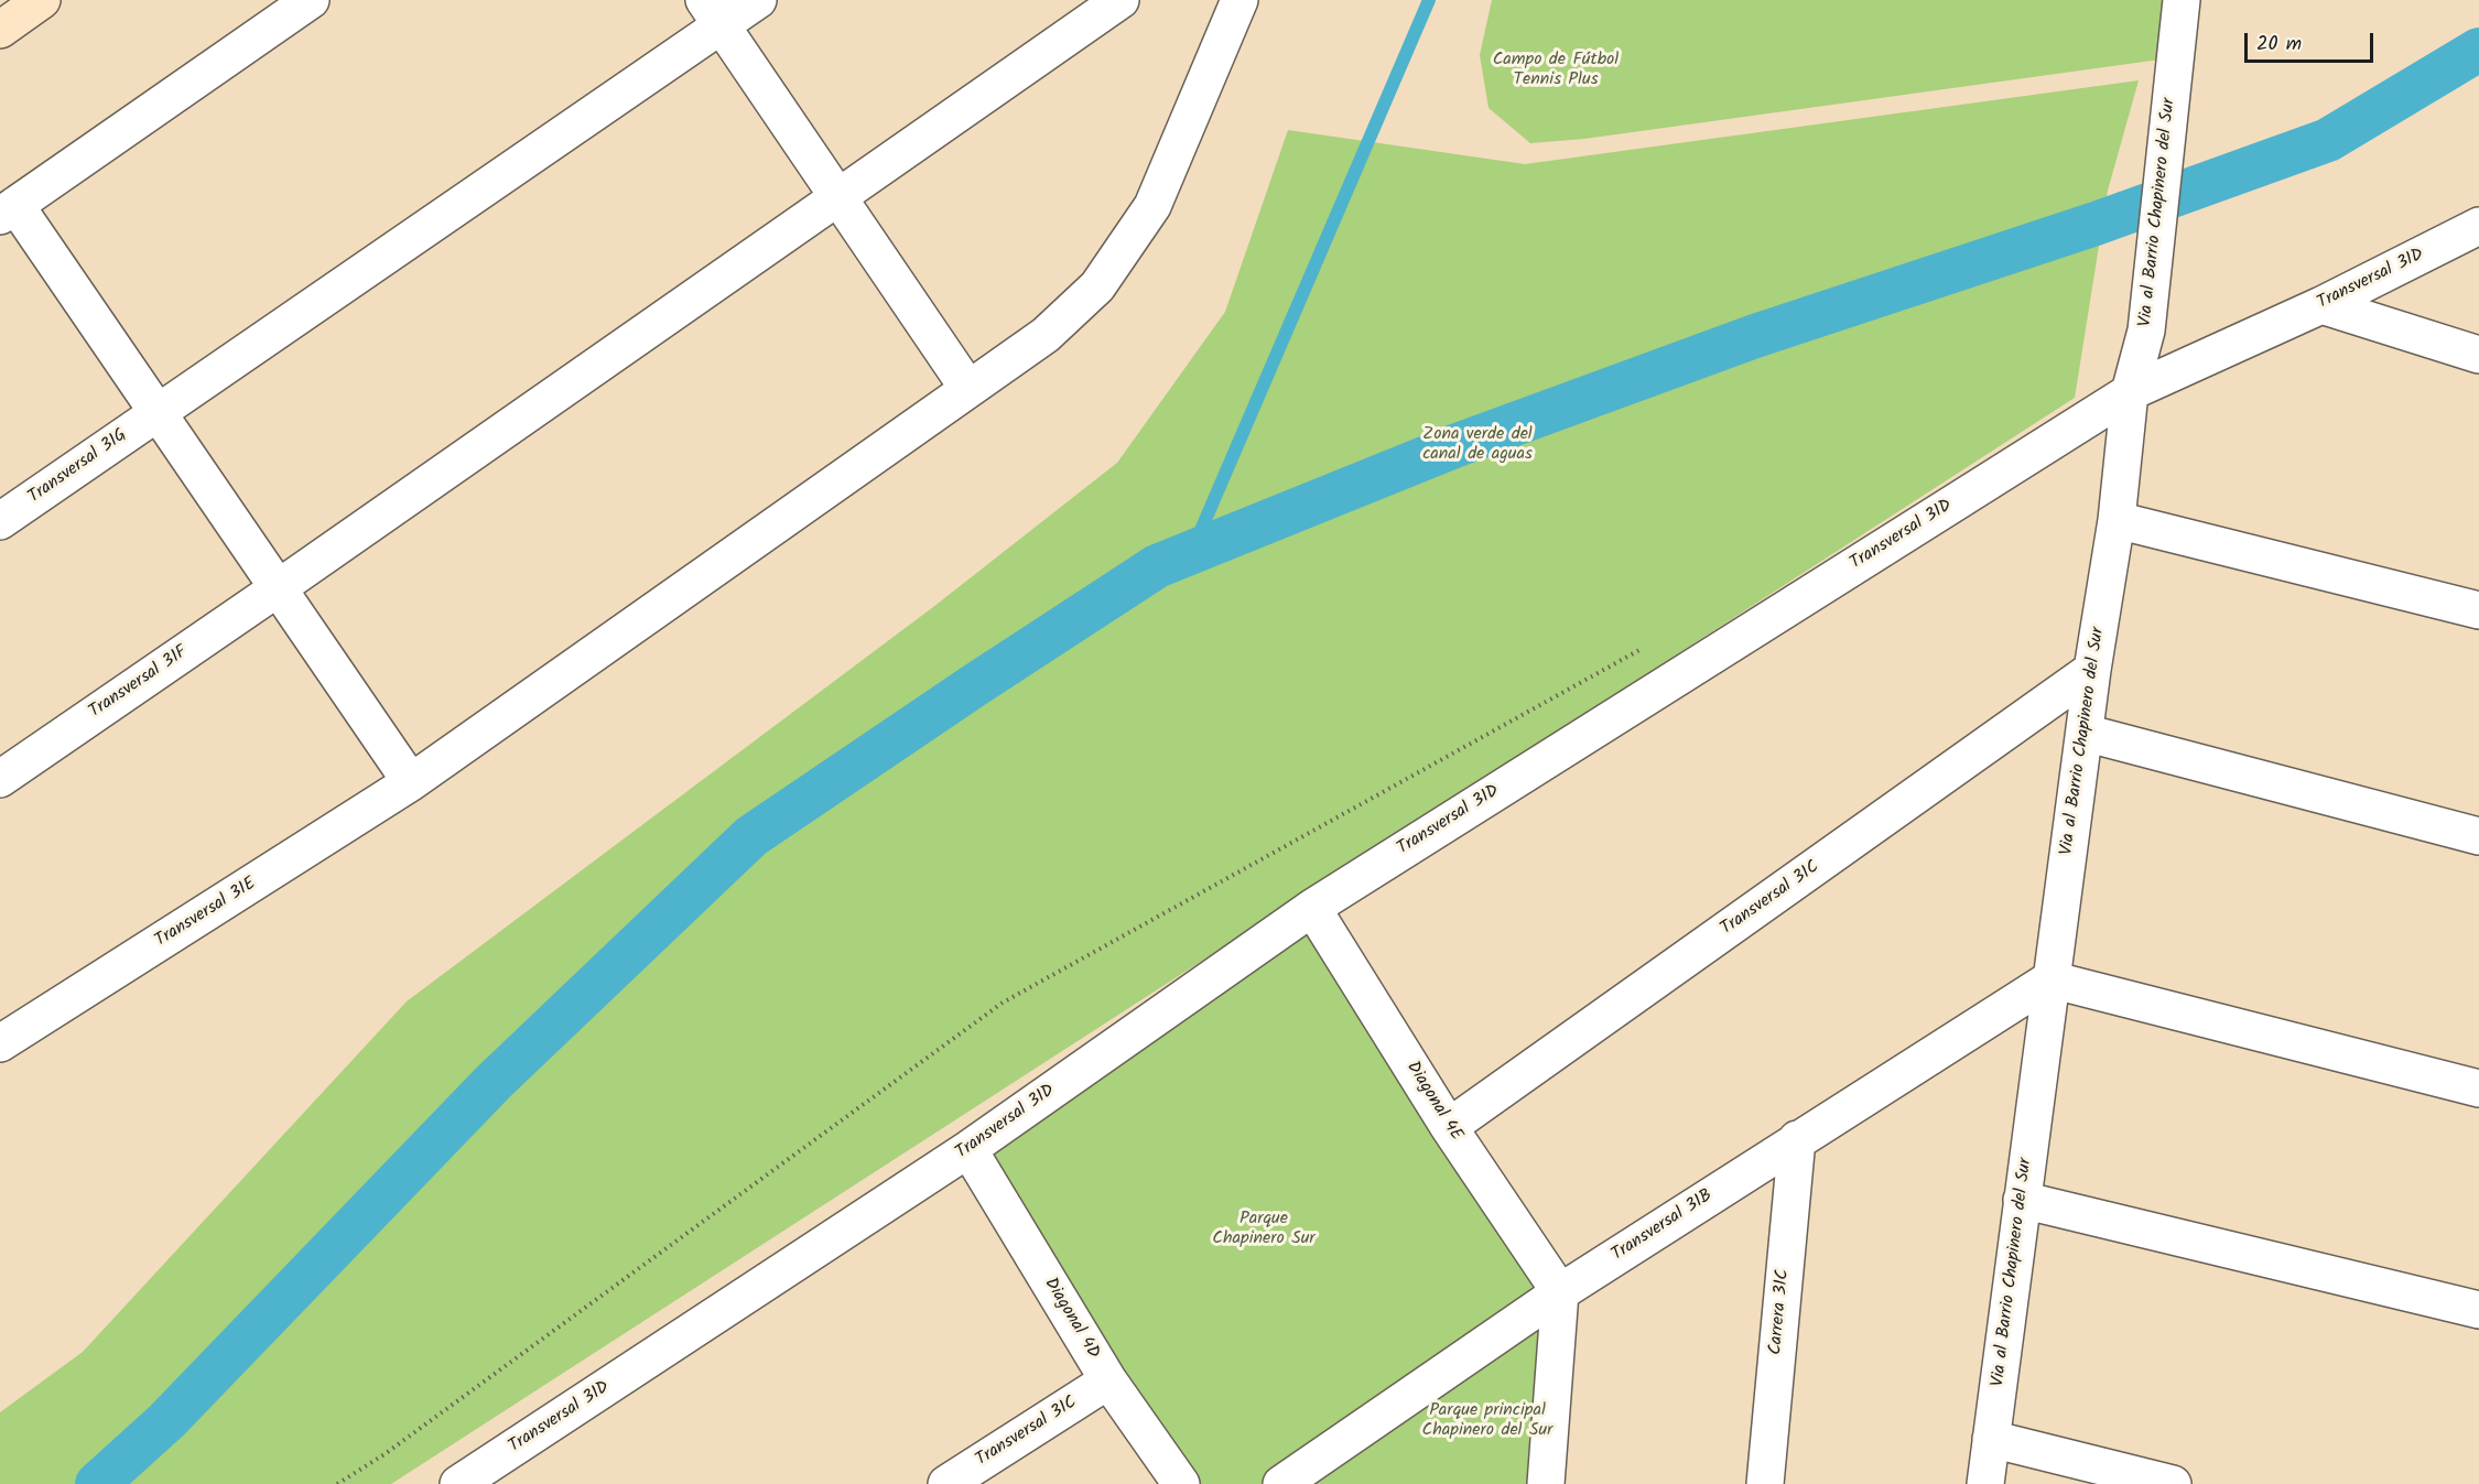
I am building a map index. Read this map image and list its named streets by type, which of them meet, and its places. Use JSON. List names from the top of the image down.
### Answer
{
  "streets": {
    "street": [
      "Via al Barrio Chapinero del Sur",
      "Transversal 31D",
      "Transversal 31G",
      "Transversal 31F",
      "Transversal 31C",
      "Transversal 31E",
      "Diagonal 4E",
      "Transversal 31B",
      "Carrera 31C",
      "Diagonal 4D"
    ]
  },
  "crossings": [
    ["Via al Barrio Chapinero del Sur", "Transversal 31D"],
    ["Via al Barrio Chapinero del Sur", "Transversal 31C"],
    ["Via al Barrio Chapinero del Sur", "Transversal 31B"],
    ["Transversal 31D", "Diagonal 4E"],
    ["Transversal 31D", "Diagonal 4D"],
    ["Transversal 31C", "Diagonal 4E"],
    ["Transversal 31C", "Diagonal 4D"],
    ["Diagonal 4E", "Transversal 31B"],
    ["Transversal 31B", "Carrera 31C"]
  ],
  "parks": [
    "Campo de Fútbol Tennis Plus",
    "Zona verde del canal de aguas",
    "Parque Chapinero Sur",
    "Parque principal Chapinero del Sur"
  ],
  "scale_bar": "20 m"
}
